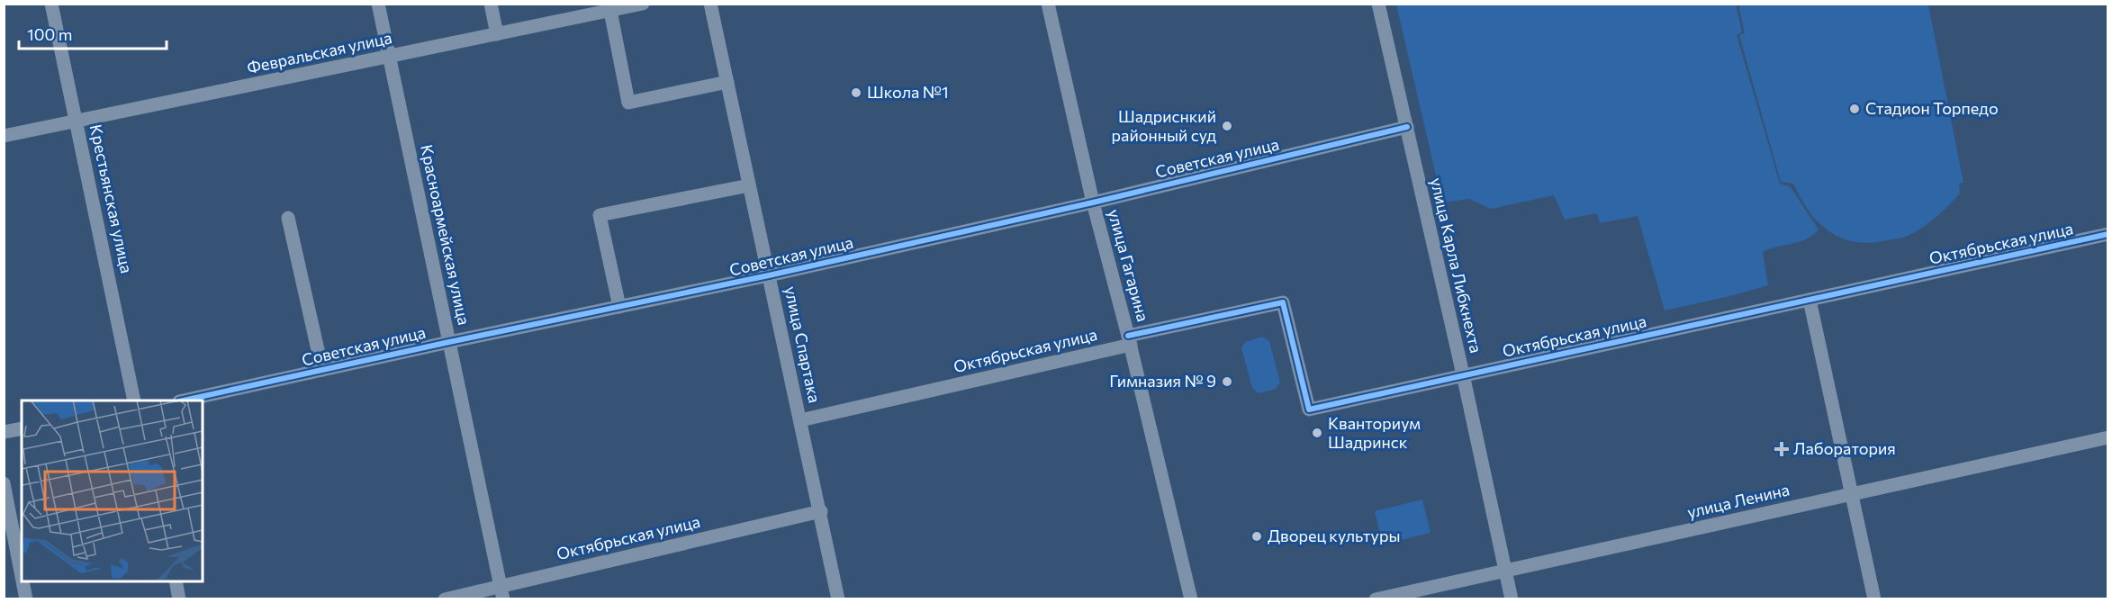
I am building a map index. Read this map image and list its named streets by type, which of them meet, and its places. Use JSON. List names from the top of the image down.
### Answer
{
  "streets": {
    "street": [
      "Февральская улица",
      "Советская улица",
      "Крестьянская улица",
      "Красноармейская улица",
      "Октябрьская улица",
      "улица Гагарина",
      "улица Карла Либкнехта",
      "улица Спартака",
      "улица Ленина"
    ]
  },
  "crossings": [
    ["Февральская улица", "Крестьянская улица"],
    ["Февральская улица", "Красноармейская улица"],
    ["Советская улица", "Красноармейская улица"],
    ["Советская улица", "улица Гагарина"],
    ["Советская улица", "улица Карла Либкнехта"],
    ["Советская улица", "улица Спартака"],
    ["Красноармейская улица", "Октябрьская улица"],
    ["Октябрьская улица", "улица Гагарина"],
    ["Октябрьская улица", "улица Карла Либкнехта"],
    ["Октябрьская улица", "улица Спартака"],
    ["улица Карла Либкнехта", "улица Ленина"]
  ],
  "places": {
    "other": [
      "Школа №1",
      "Стадион Торпедо",
      "Шадриснкий районный суд",
      "Гимназия № 9",
      "Кванториум Шадринск",
      "Дворец культуры"
    ],
    "health": ["Лаборатория"]
  },
  "scale_bar": "100 m"
}
